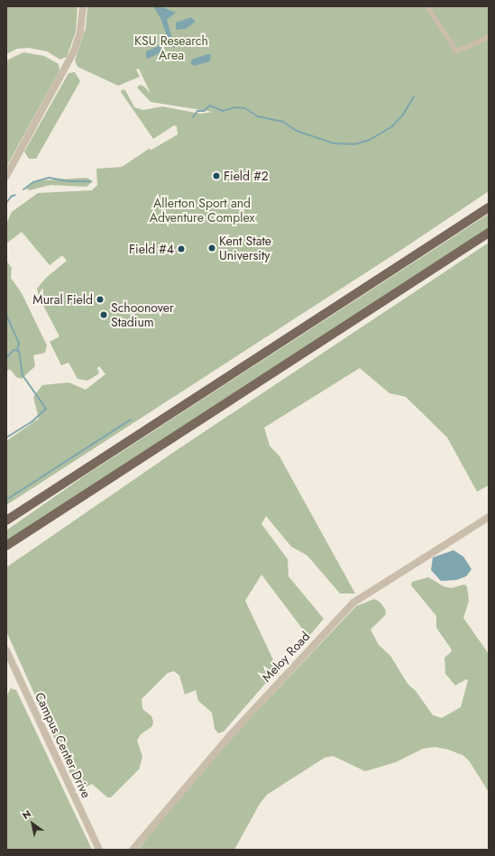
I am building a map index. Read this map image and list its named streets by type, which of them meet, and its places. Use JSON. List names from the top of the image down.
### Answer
{
  "streets": {
    "street": ["Meloy Road", "Campus Center Drive"]
  },
  "parks": ["KSU Research Area", "Allerton Sport and Adventure Complex"],
  "places": [
    "Field #2",
    "Kent State University",
    "Field #4",
    "Mural Field",
    "Schoonover Stadium"
  ],
  "north": "top left"
}
